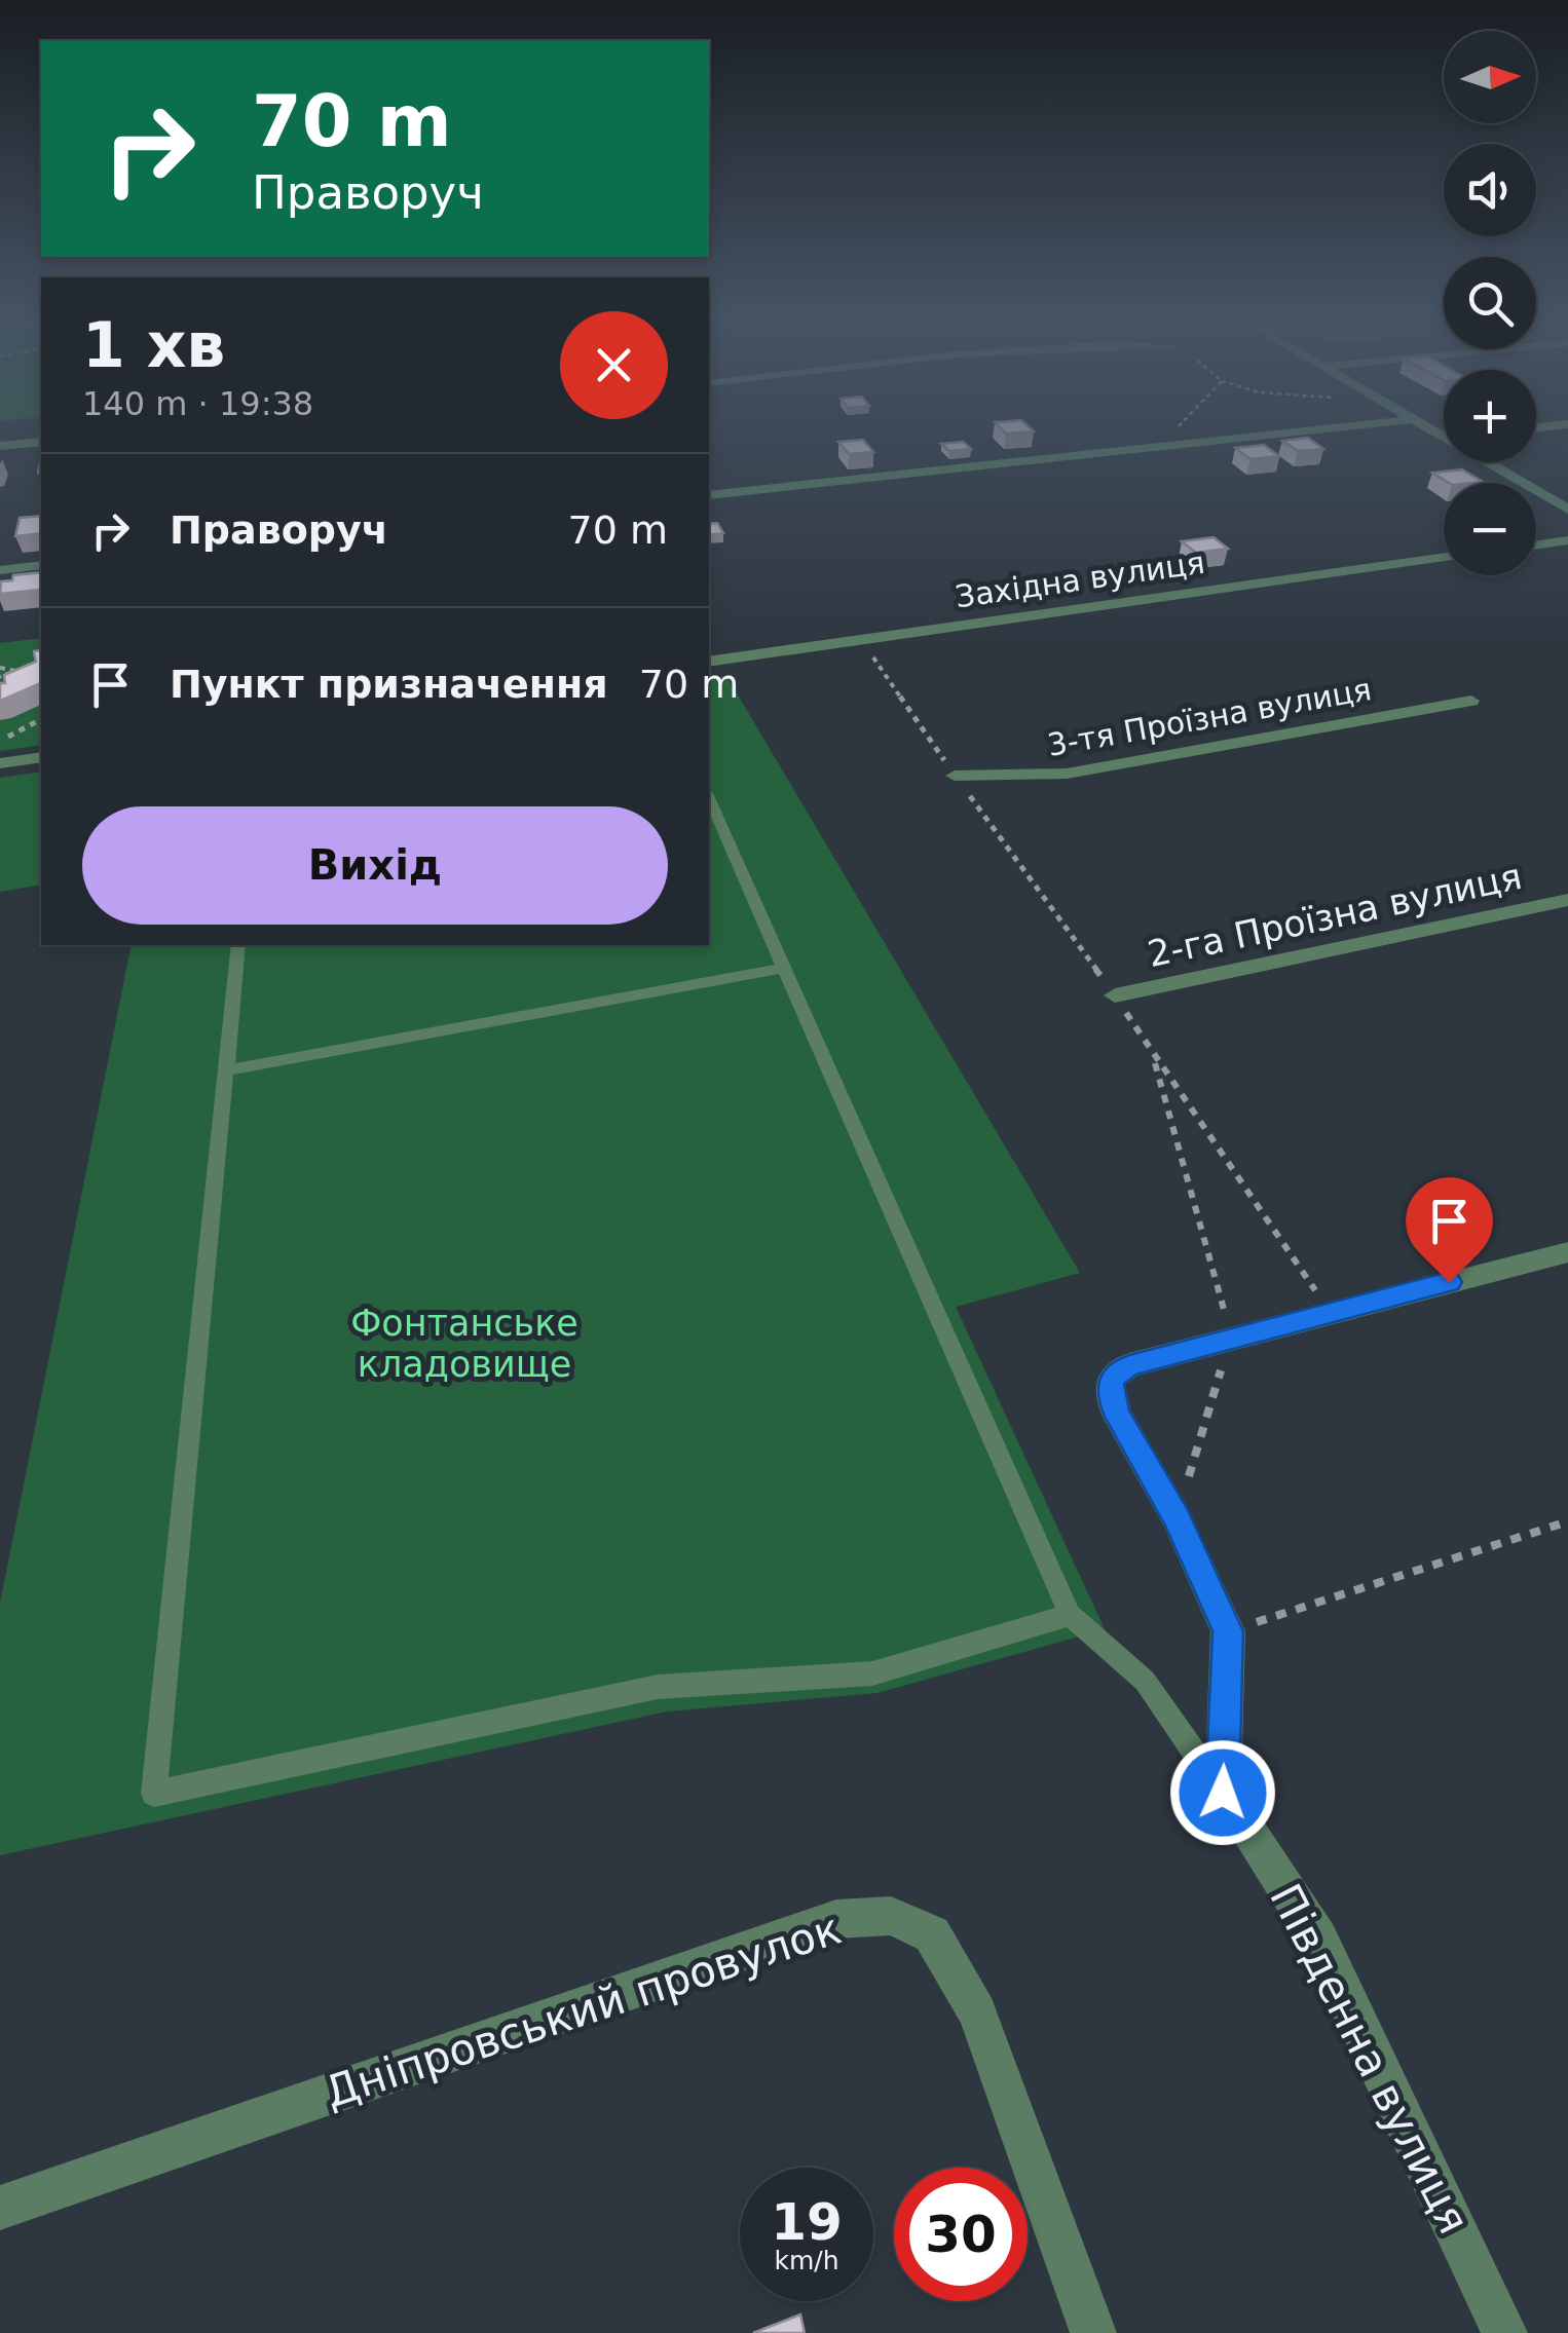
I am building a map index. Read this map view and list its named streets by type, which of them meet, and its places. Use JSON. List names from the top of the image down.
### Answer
{
  "streets": {
    "street": [
      "Західна вулиця",
      "3-тя Проїзна вулиця",
      "2-га Проїзна вулиця",
      "Дніпровський провулок",
      "Південна вулиця"
    ]
  },
  "parks": ["Фонтанське кладовище"],
  "north": "right",
  "page": {
    "map_buttons": ["+", "−"],
    "turn": ["70 m", "Праворуч"],
    "heading": ["1 хв", "140 m · 19:38"],
    "list": [
      {
        "name": "Праворуч",
        "value": "70 m"
      },
      {
        "name": "Пункт призначення",
        "value": "70 m"
      }
    ],
    "buttons": "Вихід",
    "speed": "19 km/h",
    "limit": "30"
  }
}
